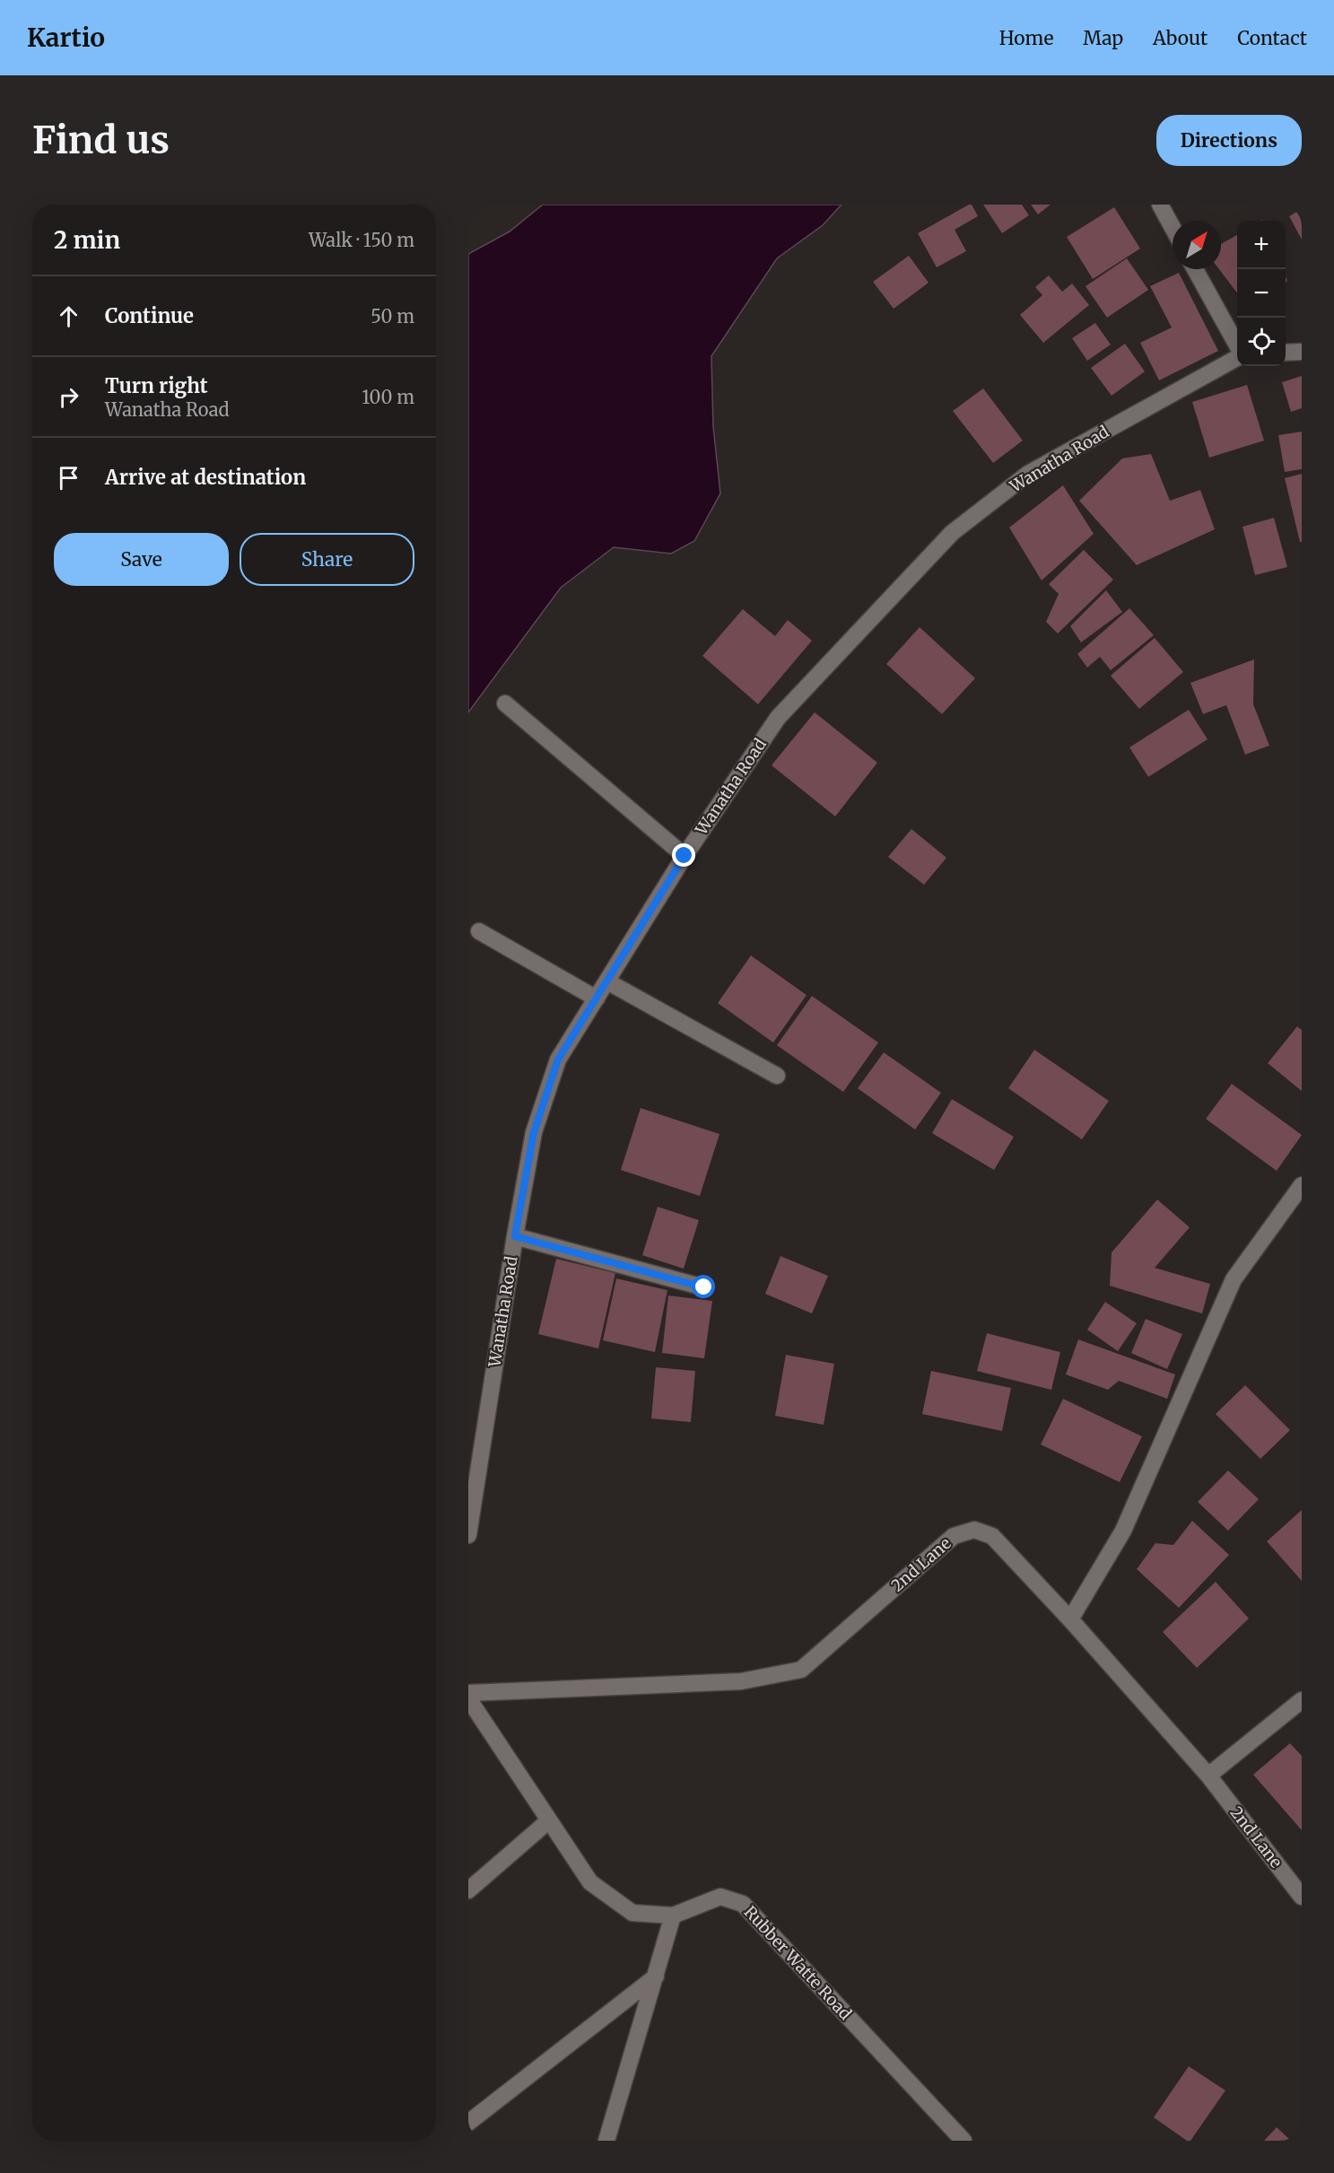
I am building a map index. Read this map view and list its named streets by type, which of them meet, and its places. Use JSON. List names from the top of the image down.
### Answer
{
  "streets": {
    "street": ["Wanatha Road", "2nd Lane", "Rubber Watte Road"]
  },
  "north": "top right",
  "page": {
    "header": "Kartio",
    "nav": [
      "Home",
      "Map",
      "About",
      "Contact"
    ],
    "buttons": [
      "Directions",
      ["Save", "Share"]
    ],
    "title": "Find us",
    "heading": ["2 min", "Walk · 150 m"],
    "map_buttons": ["+", "−"],
    "list": [
      ["Continue", "50 m"],
      ["Turn right", "Wanatha Road", "100 m"],
      "Arrive at destination"
    ]
  }
}
